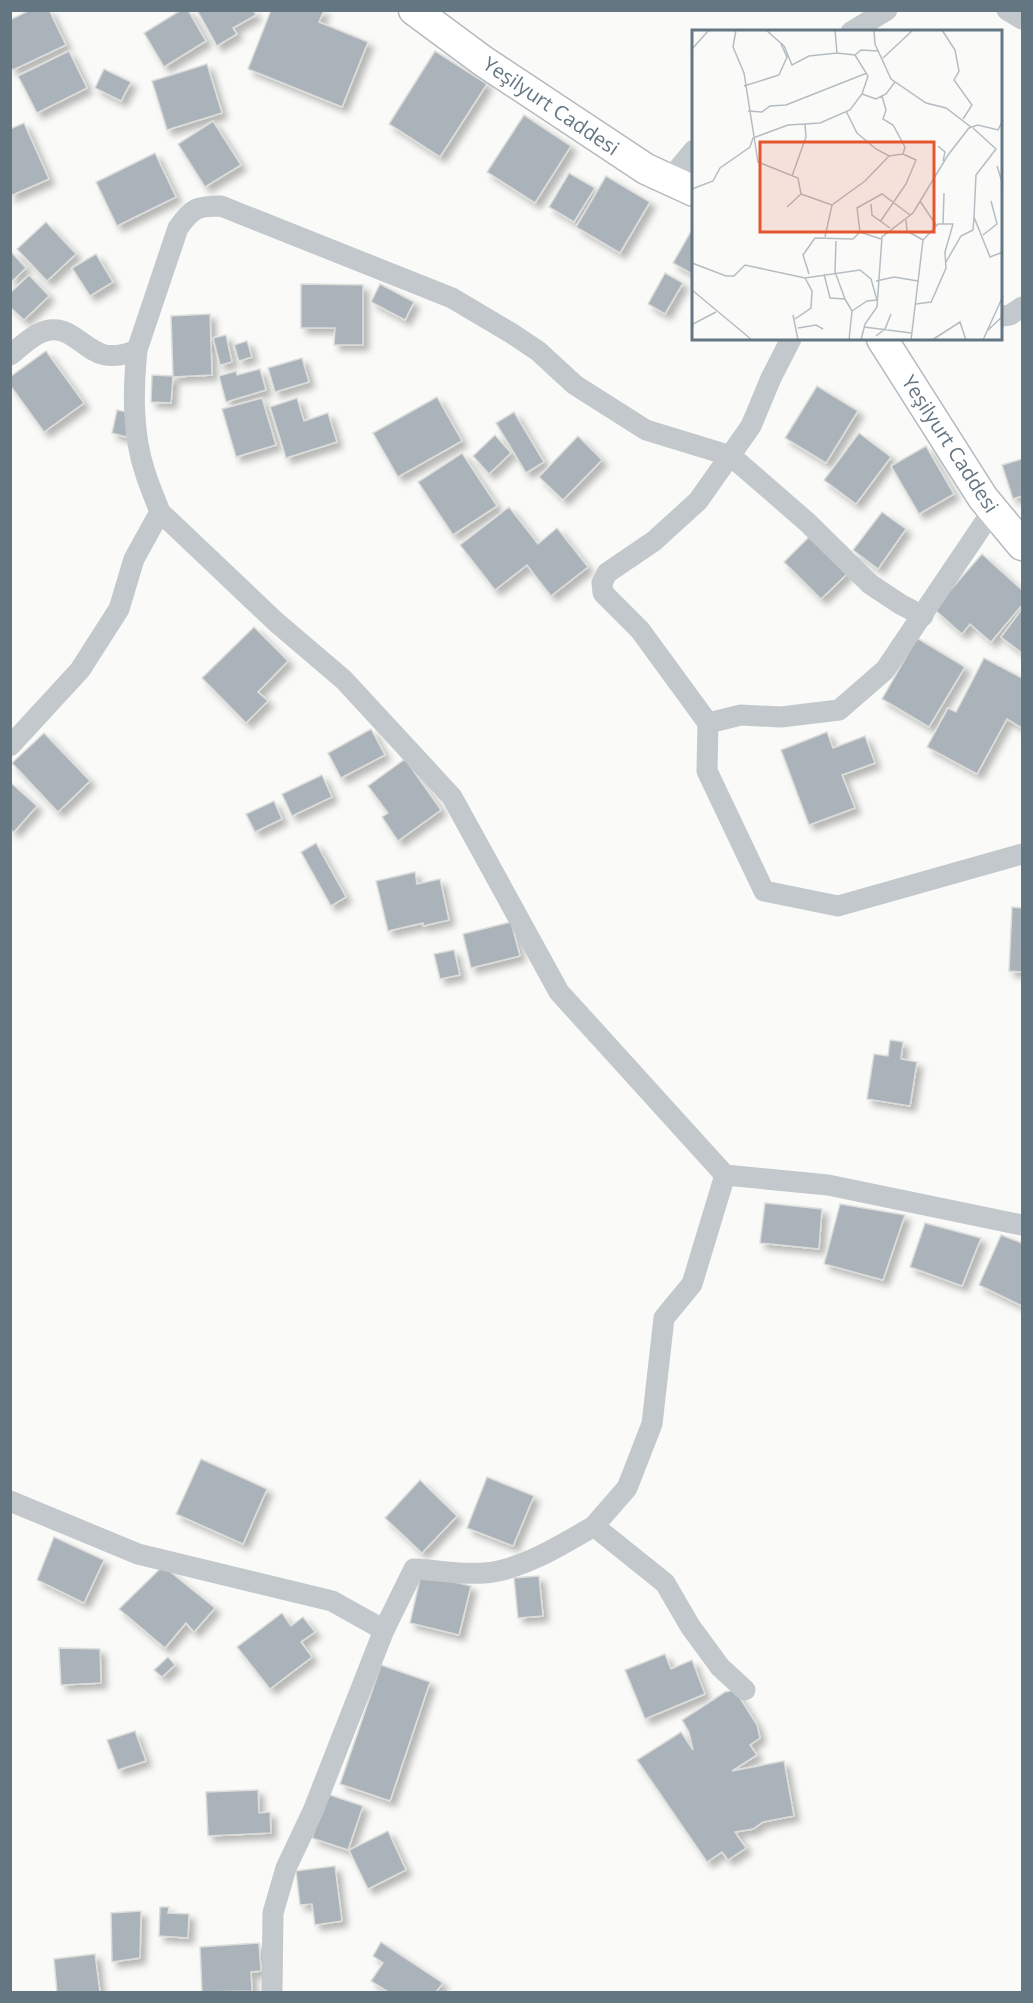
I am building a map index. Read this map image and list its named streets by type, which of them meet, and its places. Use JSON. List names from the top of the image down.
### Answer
{
  "streets": {
    "main road": ["Yeşilyurt Caddesi"]
  }
}
